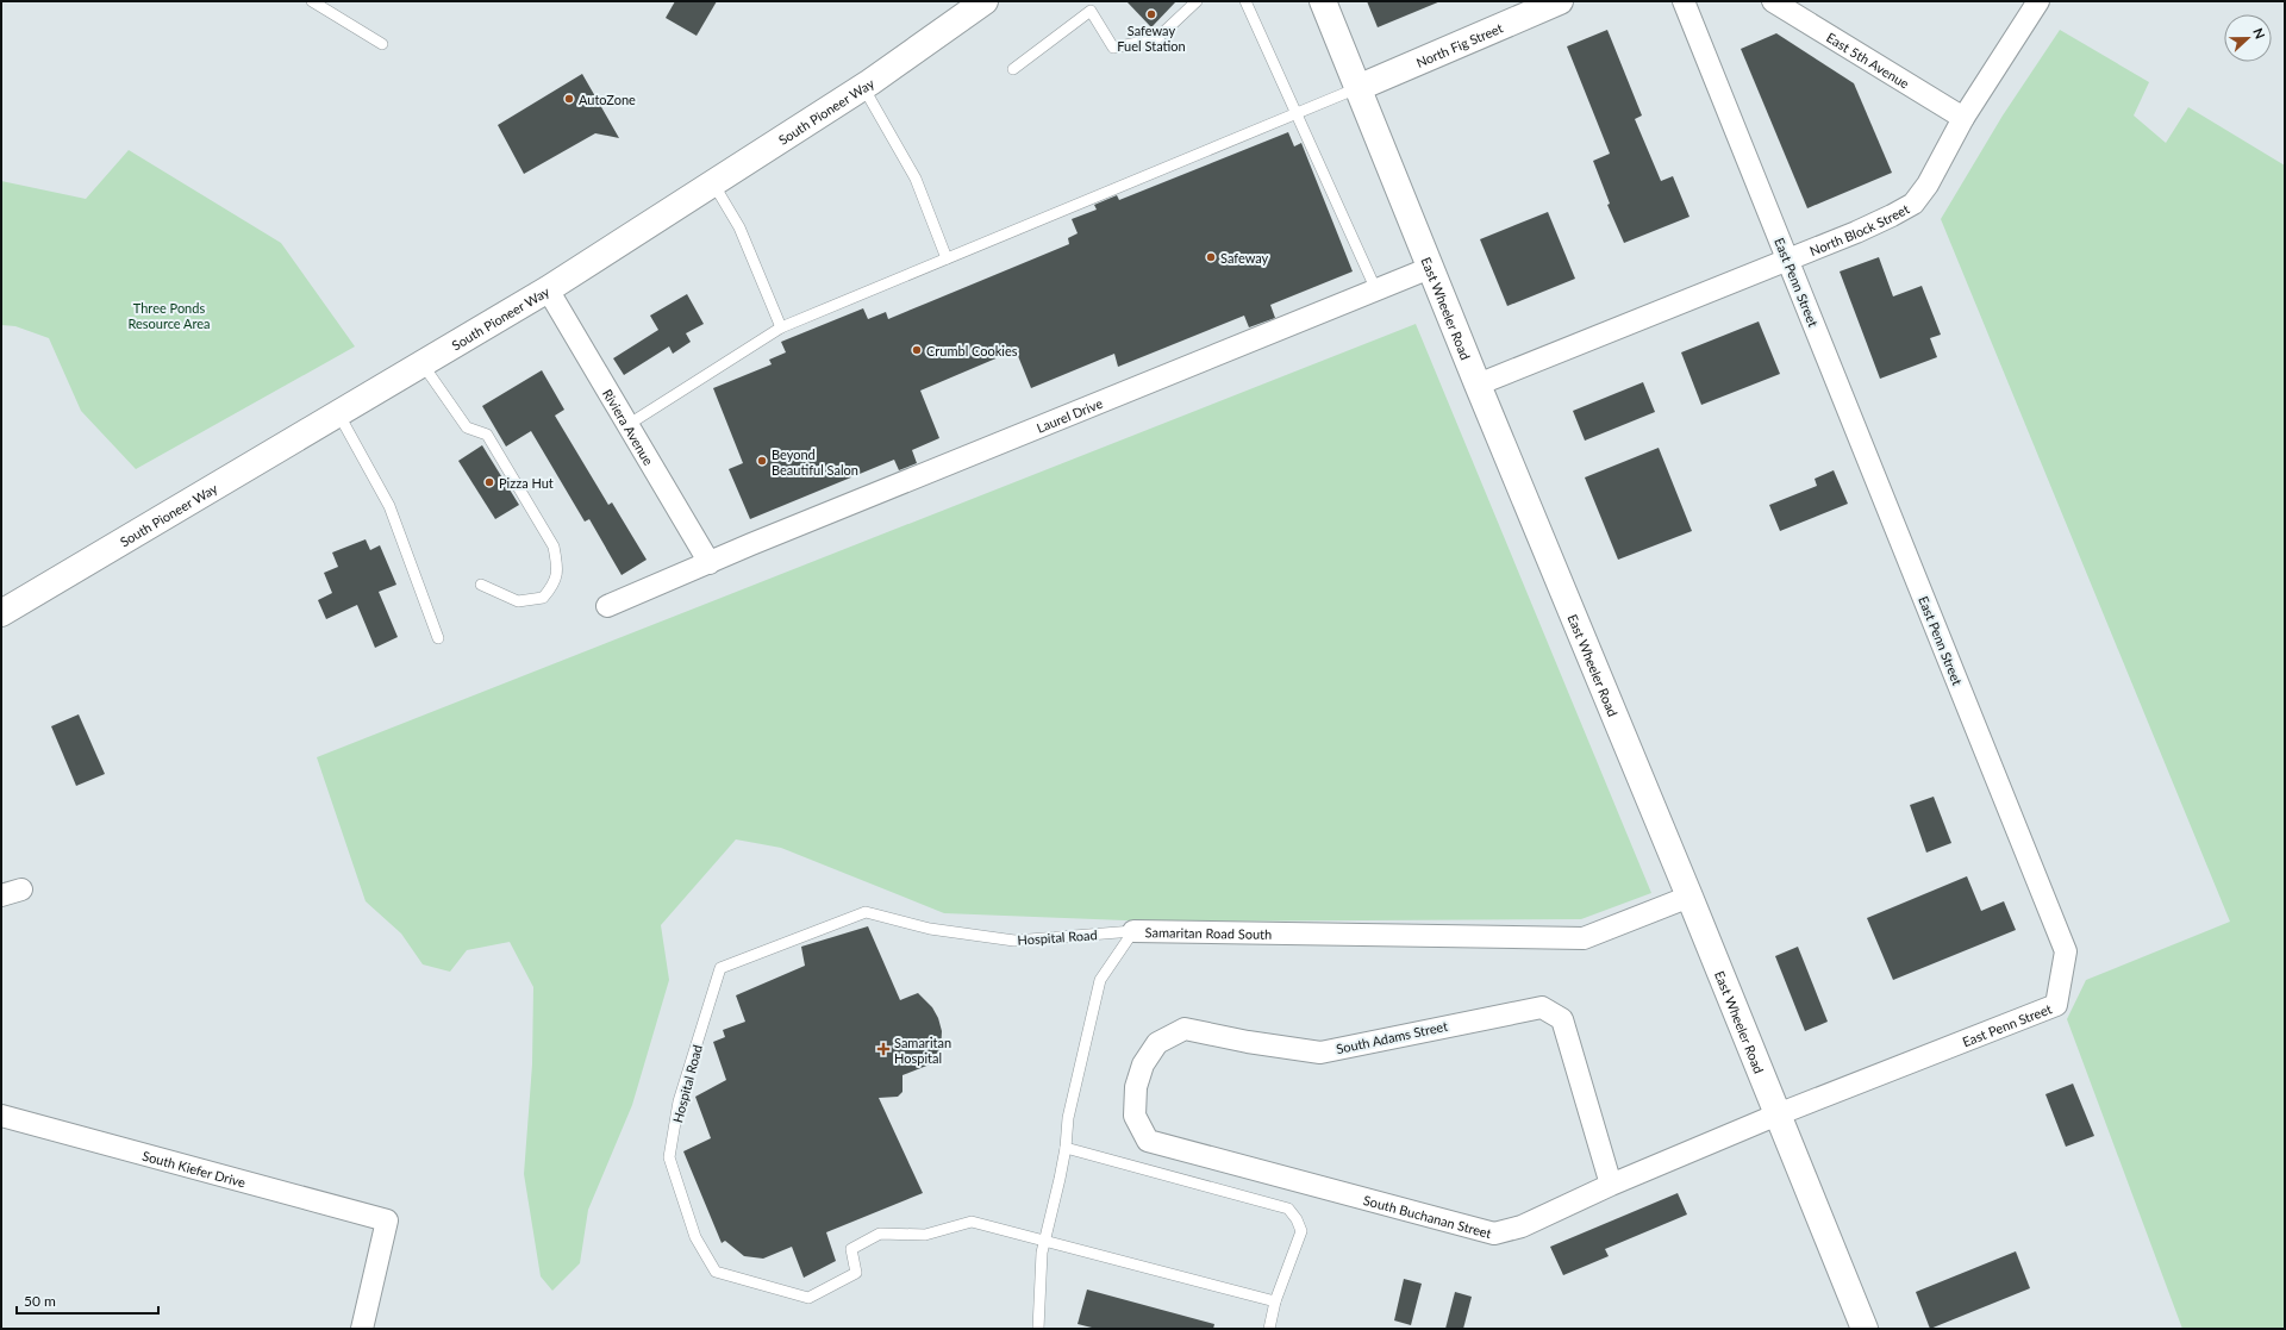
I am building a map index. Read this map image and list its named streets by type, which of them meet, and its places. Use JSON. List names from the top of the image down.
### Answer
{
  "streets": {
    "main road": ["North Fig Street", "South Pioneer Way", "East Wheeler Road"],
    "street": [
      "East 5th Avenue",
      "North Block Street",
      "East Penn Street",
      "Laurel Drive",
      "Riviera Avenue",
      "Samaritan Road South",
      "South Adams Street",
      "South Kiefer Drive",
      "South Buchanan Street"
    ],
    "lane": ["Hospital Road"]
  },
  "crossings": [
    ["North Fig Street", "East Wheeler Road"],
    ["East 5th Avenue", "North Block Street"],
    ["South Pioneer Way", "Riviera Avenue"],
    ["North Block Street", "East Penn Street"],
    ["North Block Street", "East Wheeler Road"],
    ["East Penn Street", "East Wheeler Road"],
    ["East Penn Street", "South Buchanan Street"],
    ["East Wheeler Road", "Laurel Drive"],
    ["East Wheeler Road", "Samaritan Road South"],
    ["East Wheeler Road", "South Buchanan Street"],
    ["Laurel Drive", "Riviera Avenue"],
    ["Samaritan Road South", "Hospital Road"],
    ["South Adams Street", "South Buchanan Street"]
  ],
  "parks": ["Three Ponds Resource Area"],
  "places": {
    "other": [
      "Safeway Fuel Station",
      "AutoZone",
      "Safeway",
      "Crumbl Cookies",
      "Beyond Beautiful Salon",
      "Pizza Hut"
    ],
    "health": ["Samaritan Hospital"]
  },
  "scale_bar": "50 m",
  "north": "right"
}
